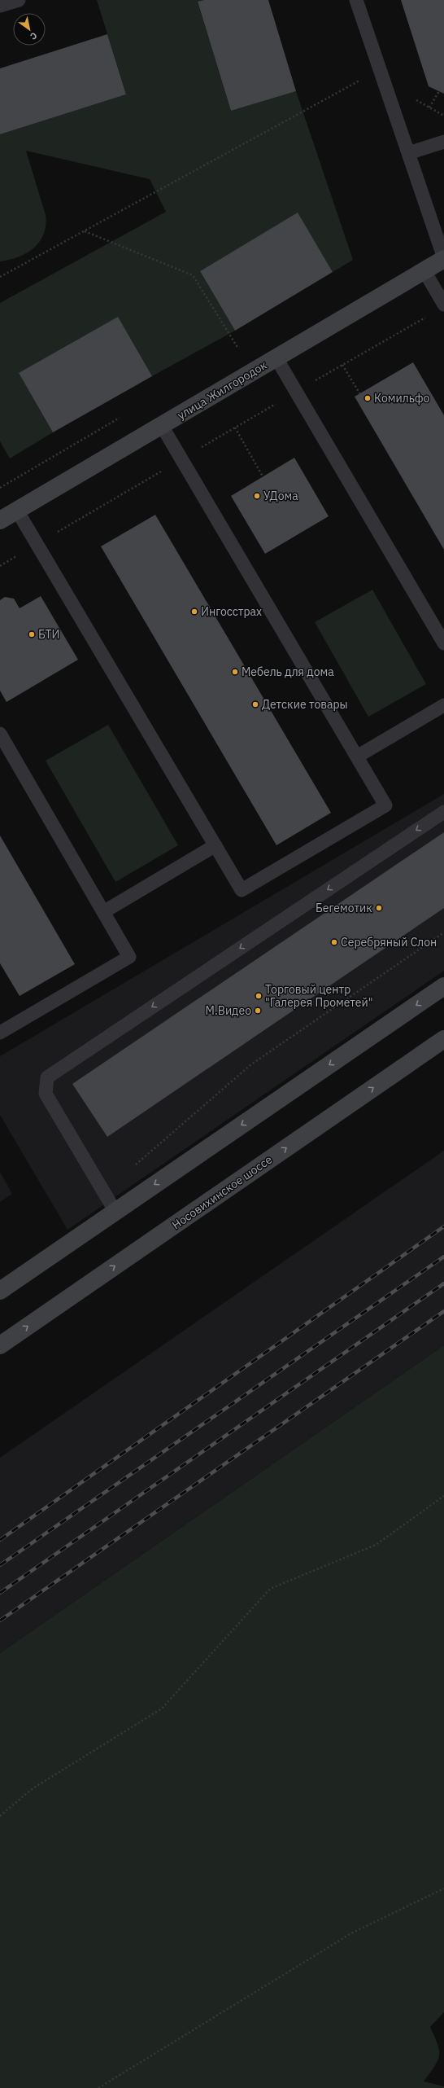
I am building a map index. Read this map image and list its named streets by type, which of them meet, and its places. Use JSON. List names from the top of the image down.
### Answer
{
  "streets": {
    "main road": ["улица Жилгородок", "Носовихинское шоссе"]
  },
  "places": [
    "Комильфо",
    "УДома",
    "Ингосстрах",
    "БТИ",
    "Мебель для дома",
    "Детские товары",
    "Бегемотик",
    "Серебряный Слон",
    "Торговый центр \"Галерея Прометей\"",
    "М.Видео"
  ],
  "north": "bottom right"
}
